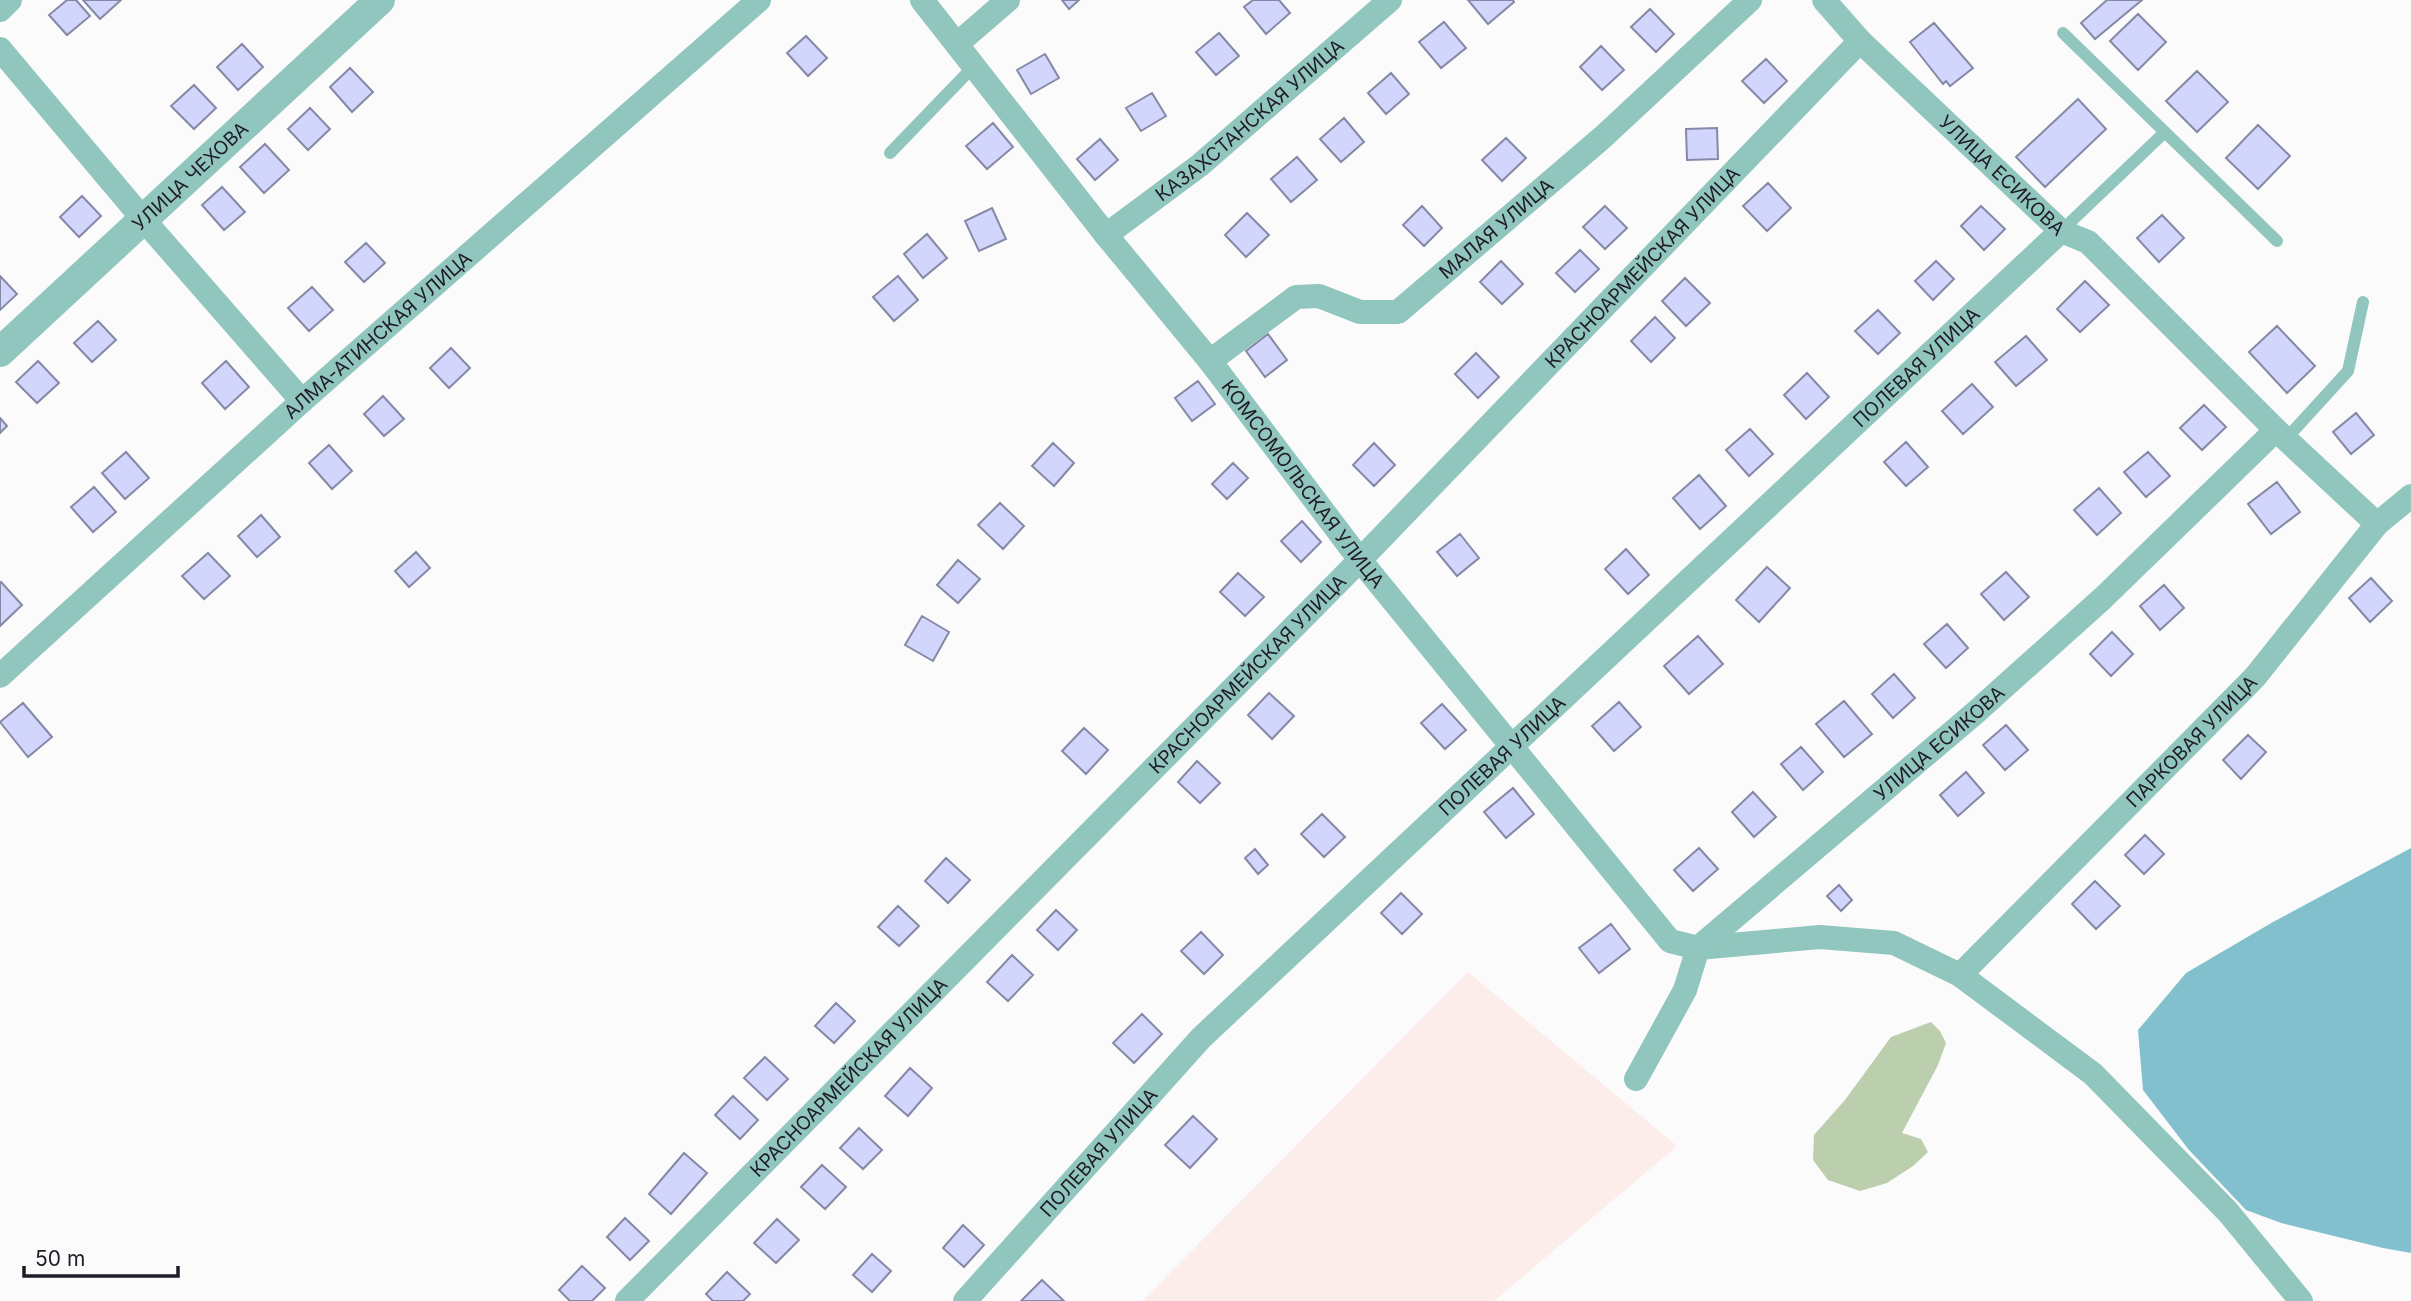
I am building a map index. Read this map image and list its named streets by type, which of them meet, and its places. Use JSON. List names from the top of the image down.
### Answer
{
  "streets": {
    "street": [
      "КАЗАХСТАНСКАЯ УЛИЦА",
      "УЛИЦА ЕСИКОВА",
      "УЛИЦА ЧЕХОВА",
      "МАЛАЯ УЛИЦА",
      "КРАСНОАРМЕЙСКАЯ УЛИЦА",
      "АЛМА-АТИНСКАЯ УЛИЦА",
      "ПОЛЕВАЯ УЛИЦА",
      "КОМСОМОЛЬСКАЯ УЛИЦА",
      "ПАРКОВАЯ УЛИЦА"
    ]
  },
  "crossings": [
    ["КАЗАХСТАНСКАЯ УЛИЦА", "КОМСОМОЛЬСКАЯ УЛИЦА"],
    ["УЛИЦА ЕСИКОВА", "КРАСНОАРМЕЙСКАЯ УЛИЦА"],
    ["УЛИЦА ЕСИКОВА", "ПОЛЕВАЯ УЛИЦА"],
    ["УЛИЦА ЕСИКОВА", "КОМСОМОЛЬСКАЯ УЛИЦА"],
    ["УЛИЦА ЕСИКОВА", "ПАРКОВАЯ УЛИЦА"],
    ["МАЛАЯ УЛИЦА", "КОМСОМОЛЬСКАЯ УЛИЦА"],
    ["КРАСНОАРМЕЙСКАЯ УЛИЦА", "КОМСОМОЛЬСКАЯ УЛИЦА"],
    ["ПОЛЕВАЯ УЛИЦА", "КОМСОМОЛЬСКАЯ УЛИЦА"]
  ],
  "scale_bar": "50 m"
}
